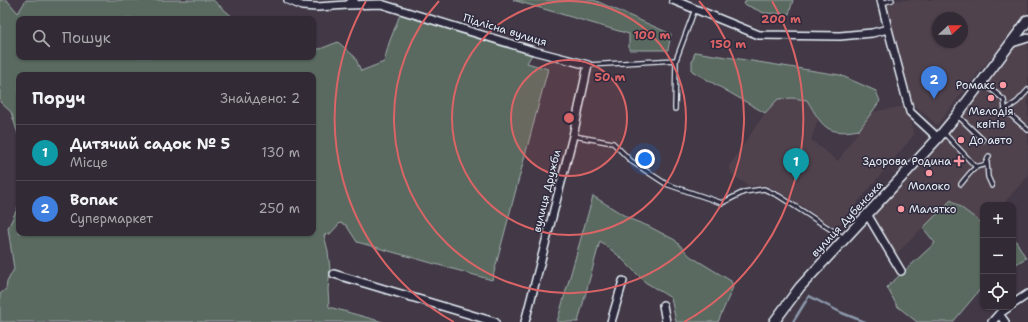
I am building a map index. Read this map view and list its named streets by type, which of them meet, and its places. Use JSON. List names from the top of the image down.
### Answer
{
  "streets": {
    "main road": ["вулиця Дубенська"],
    "street": ["Підлісна вулиця", "вулиця Дружби"]
  },
  "crossings": [
    ["Підлісна вулиця", "вулиця Дружби"]
  ],
  "places": {
    "other": [
      "Ромакс",
      "Мелодія квітів",
      "До авто",
      "Молоко",
      "Малятко"
    ],
    "health": ["Здорова Родина"]
  },
  "north": "right",
  "page": {
    "search": "Пошук",
    "pins": ["2", "1"],
    "heading": ["Поруч", "Знайдено: 2"],
    "list": [
      {
        "mark": "1",
        "name": "Дитячий садок № 5",
        "note": "Місце",
        "value": "130 m"
      },
      {
        "mark": "2",
        "name": "Вопак",
        "note": "Супермаркет",
        "value": "250 m"
      }
    ],
    "map_buttons": ["+", "−"]
  },
  "rings": [
    "200 m",
    "100 m",
    "150 m",
    "50 m"
  ]
}
